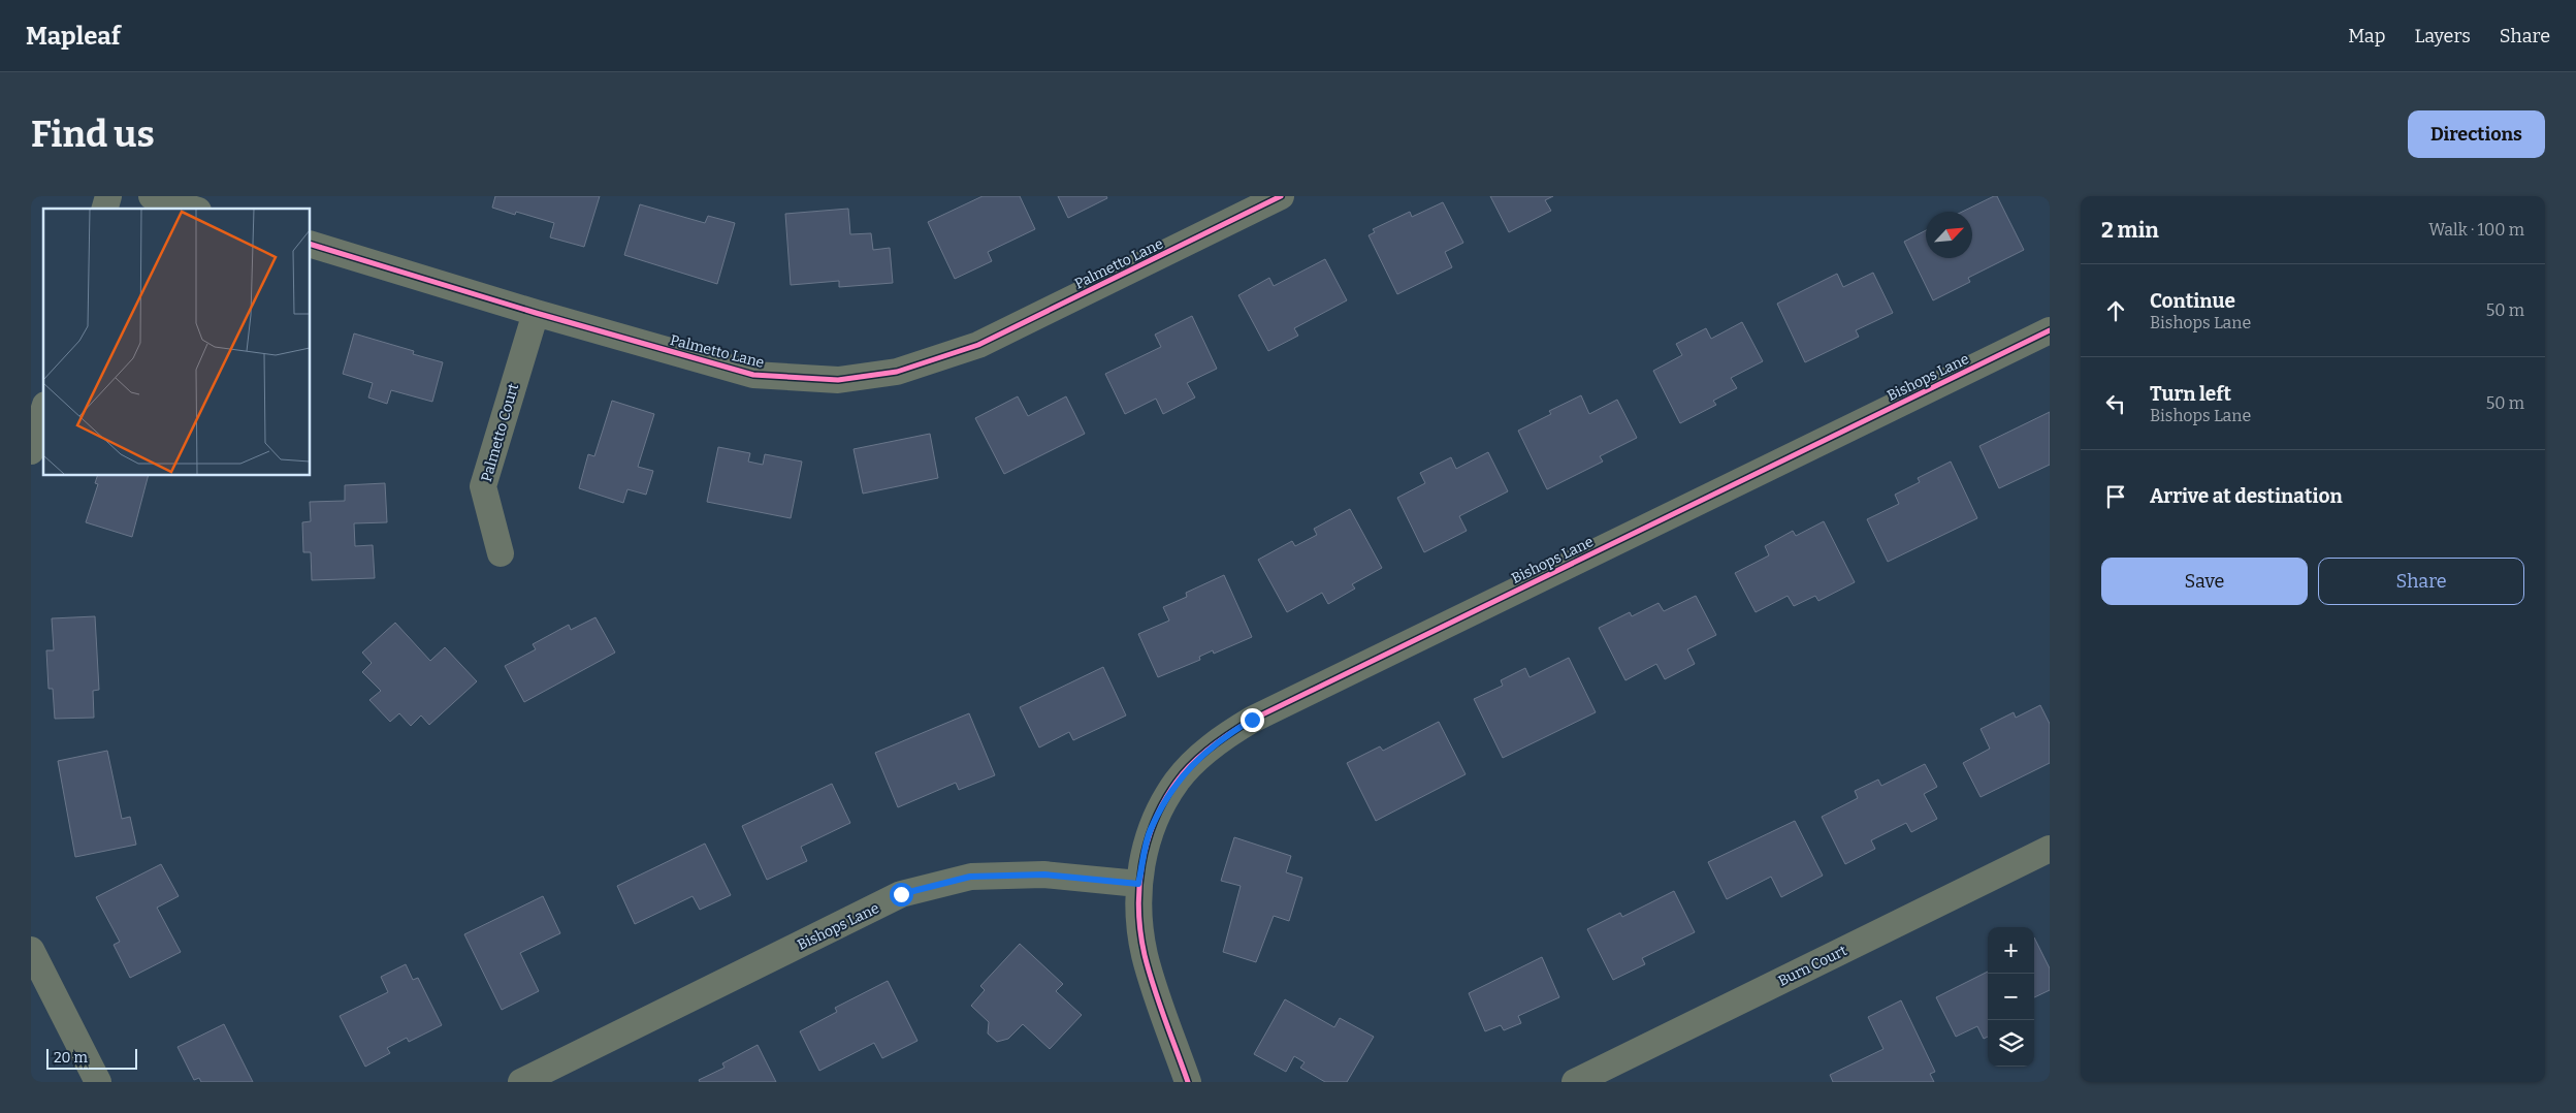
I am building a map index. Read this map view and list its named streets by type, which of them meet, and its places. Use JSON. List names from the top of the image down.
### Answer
{
  "streets": {
    "street": [
      "Palmetto Lane",
      "Bishops Lane",
      "Palmetto Court",
      "Burn Court"
    ]
  },
  "crossings": [
    ["Palmetto Lane", "Palmetto Court"]
  ],
  "scale_bar": "20 m",
  "north": "top right",
  "page": {
    "header": "Mapleaf",
    "nav": ["Map", "Layers", "Share"],
    "buttons": [
      "Directions",
      ["Save", "Share"]
    ],
    "title": "Find us",
    "heading": ["2 min", "Walk · 100 m"],
    "list": [
      ["Continue", "Bishops Lane", "50 m"],
      ["Turn left", "Bishops Lane", "50 m"],
      "Arrive at destination"
    ],
    "map_buttons": ["+", "−"],
    "scale": "20 m"
  }
}
